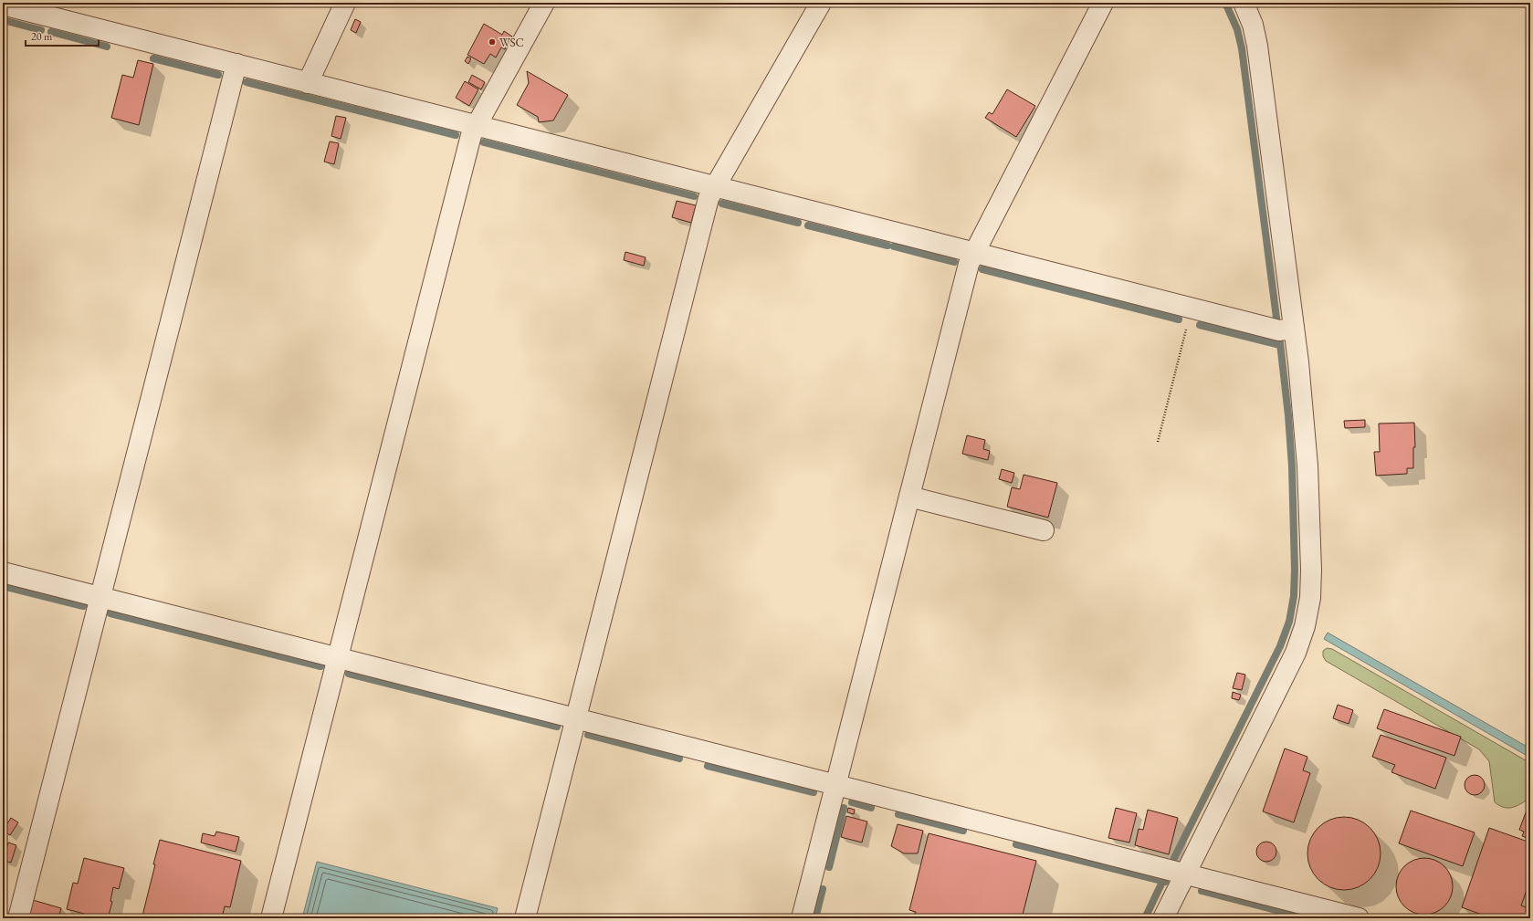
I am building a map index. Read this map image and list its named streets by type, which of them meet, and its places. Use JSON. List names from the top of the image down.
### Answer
{
  "places": ["WSC"],
  "scale_bar": "20 m"
}
